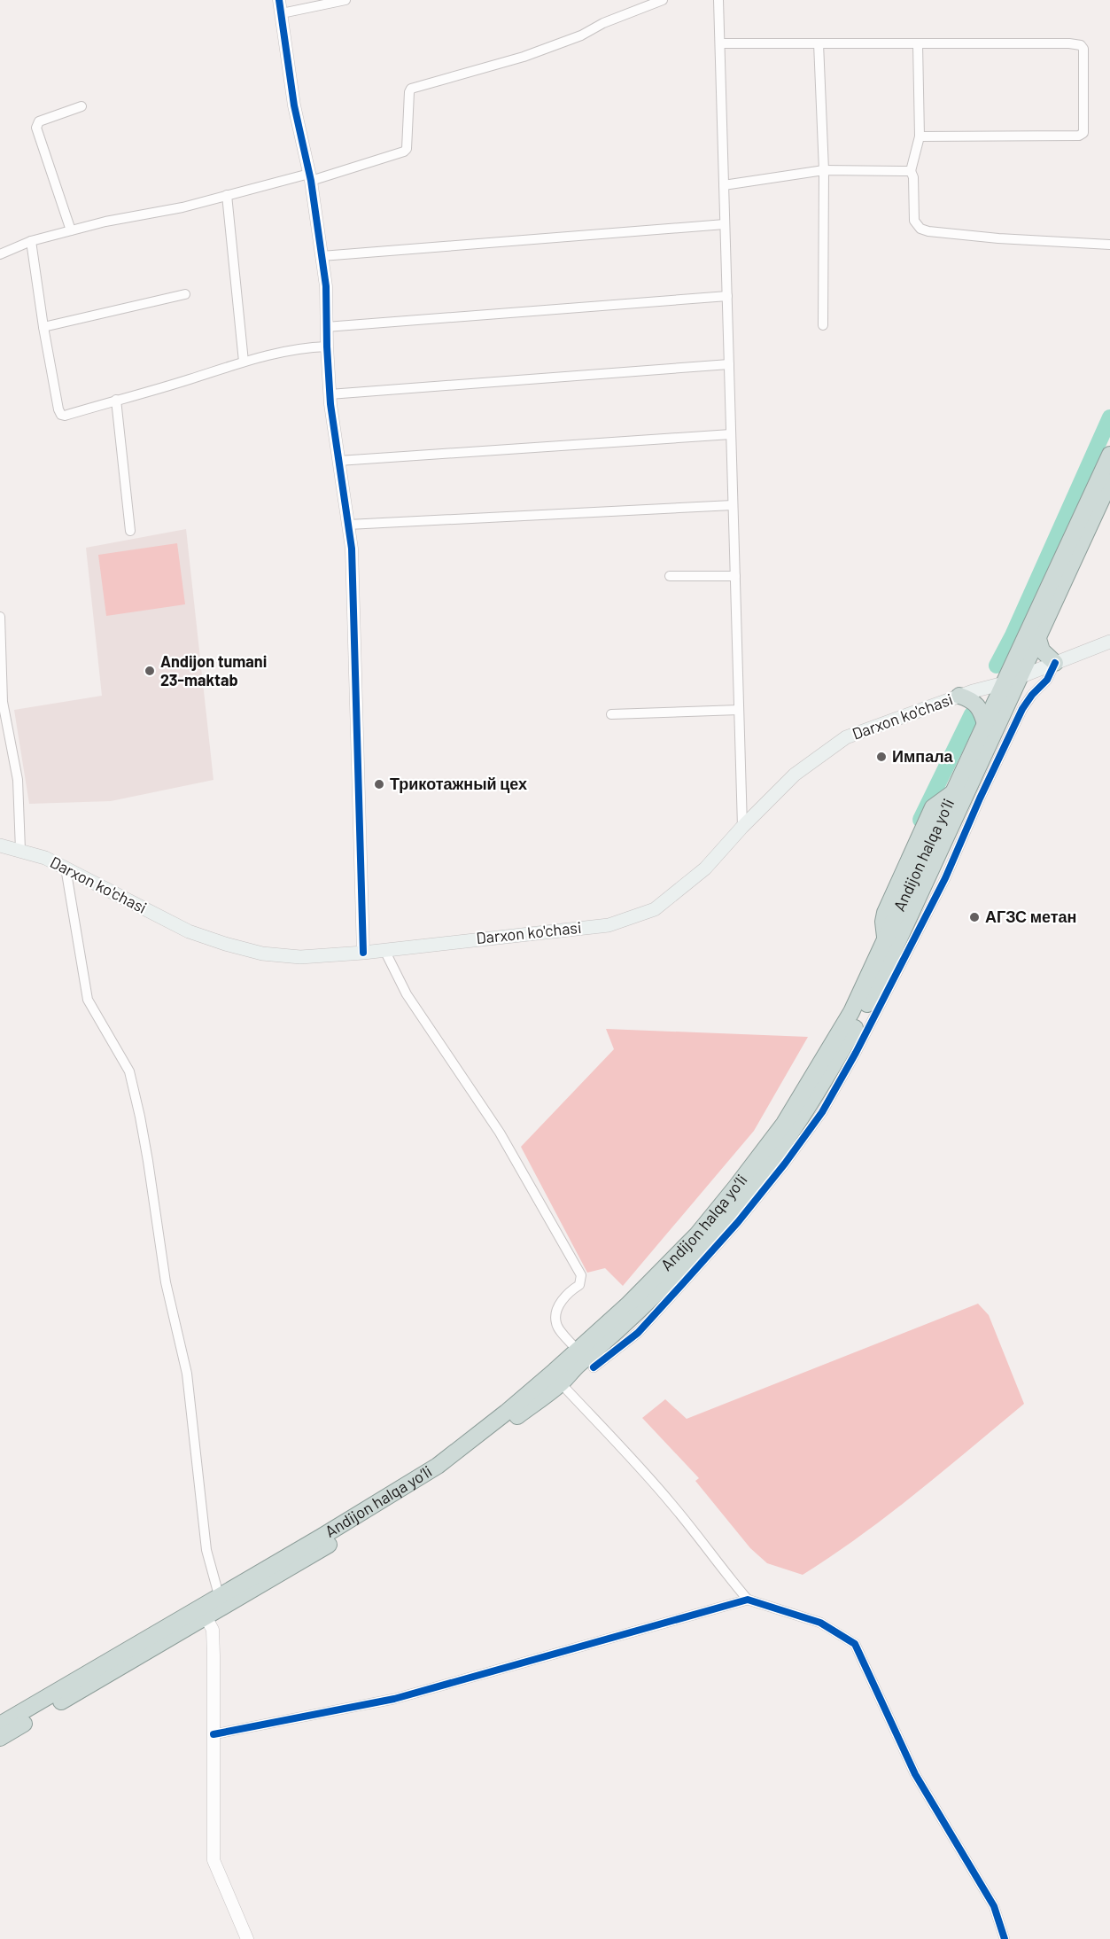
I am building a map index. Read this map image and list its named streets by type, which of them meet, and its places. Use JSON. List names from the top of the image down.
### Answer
{
  "streets": {
    "highway": ["Andijon halqa yo‘li"],
    "main road": ["Darxon ko'chasi"]
  },
  "crossings": [
    ["Darxon ko'chasi", "Andijon halqa yo‘li"]
  ],
  "places": [
    "Andijon tumani 23-maktab",
    "Импала",
    "Трикотажный цех",
    "АГЗС метан"
  ]
}
